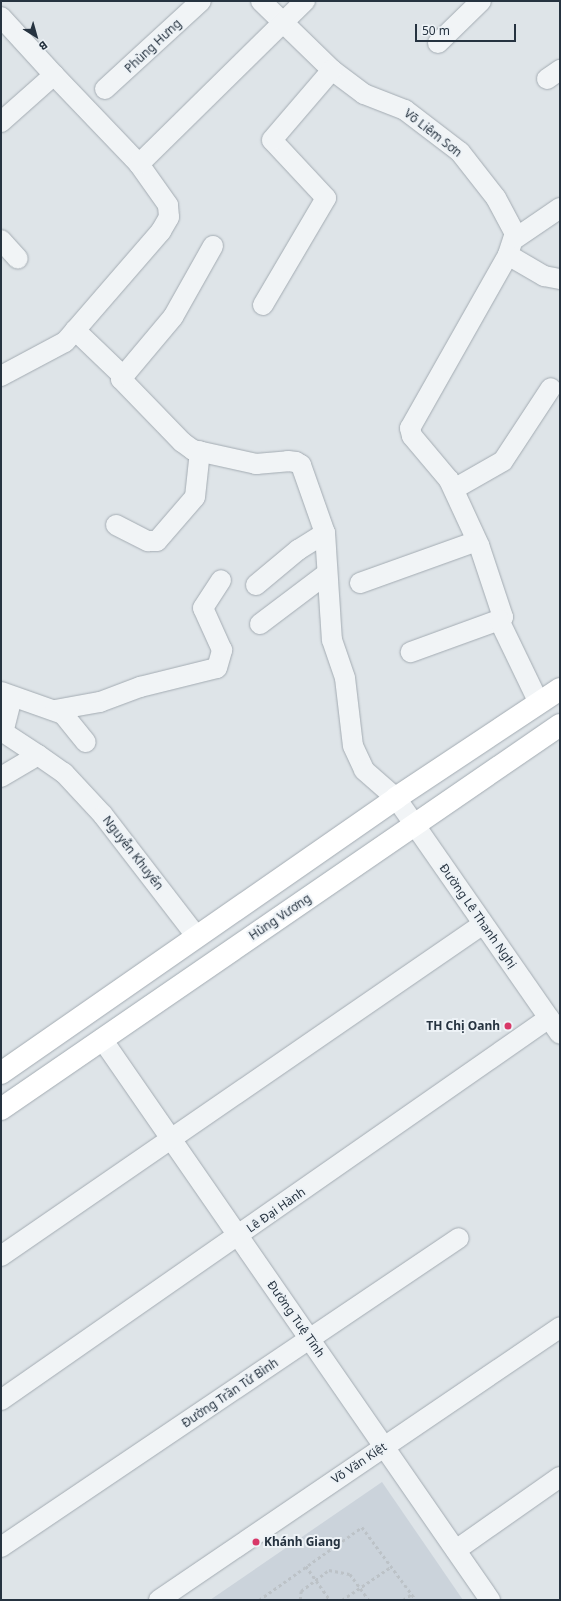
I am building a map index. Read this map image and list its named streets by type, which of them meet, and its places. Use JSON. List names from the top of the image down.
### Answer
{
  "streets": {
    "main road": ["Hùng Vương"],
    "street": [
      "Phùng Hưng",
      "Võ Liêm Sơn",
      "Nguyễn Khuyến",
      "Đường Lê Thanh Nghị",
      "Lê Đại Hành",
      "Đường Tuệ Tĩnh",
      "Đường Trần Tử Bình",
      "Võ Văn Kiệt"
    ]
  },
  "crossings": [
    ["Đường Lê Thanh Nghị", "Hùng Vương"],
    ["Đường Lê Thanh Nghị", "Lê Đại Hành"],
    ["Hùng Vương", "Đường Tuệ Tĩnh"],
    ["Lê Đại Hành", "Đường Tuệ Tĩnh"],
    ["Đường Tuệ Tĩnh", "Đường Trần Tử Bình"],
    ["Đường Tuệ Tĩnh", "Võ Văn Kiệt"]
  ],
  "places": ["TH Chị Oanh", "Khánh Giang"],
  "scale_bar": "50 m",
  "north": "bottom right"
}
